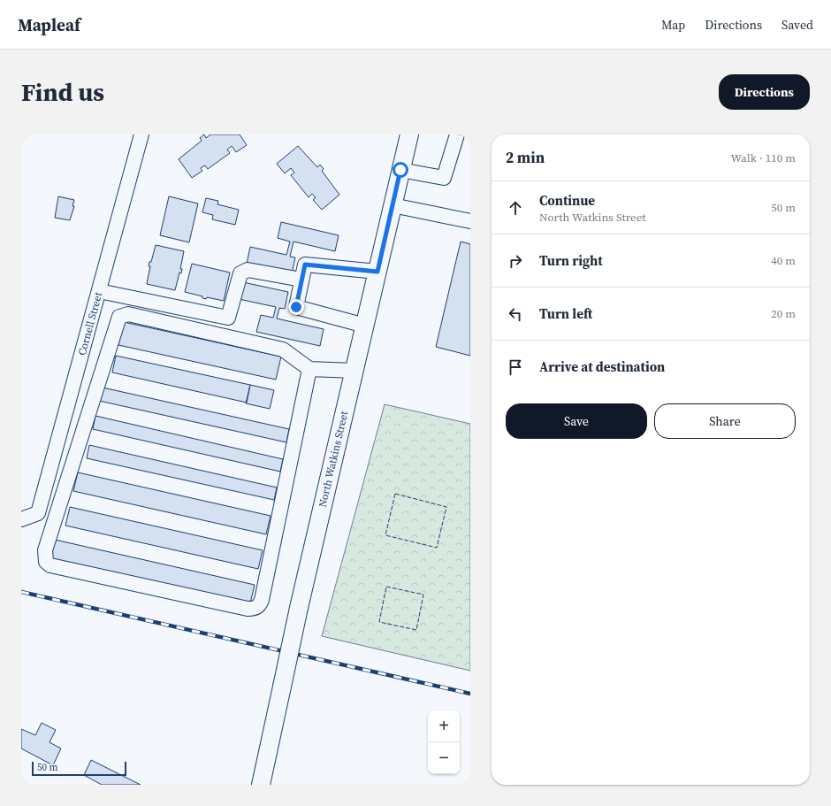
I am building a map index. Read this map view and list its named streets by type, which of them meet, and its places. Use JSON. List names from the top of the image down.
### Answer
{
  "streets": {
    "main road": ["North Watkins Street"],
    "street": ["Cornell Street"]
  },
  "scale_bar": "50 m",
  "page": {
    "header": "Mapleaf",
    "nav": ["Map", "Directions", "Saved"],
    "buttons": [
      "Directions",
      ["Save", "Share"]
    ],
    "title": "Find us",
    "heading": ["2 min", "Walk · 110 m"],
    "list": [
      ["Continue", "North Watkins Street", "50 m"],
      ["Turn right", "40 m"],
      ["Turn left", "20 m"],
      "Arrive at destination"
    ],
    "map_buttons": ["+", "−"],
    "scale": "50 m"
  }
}
